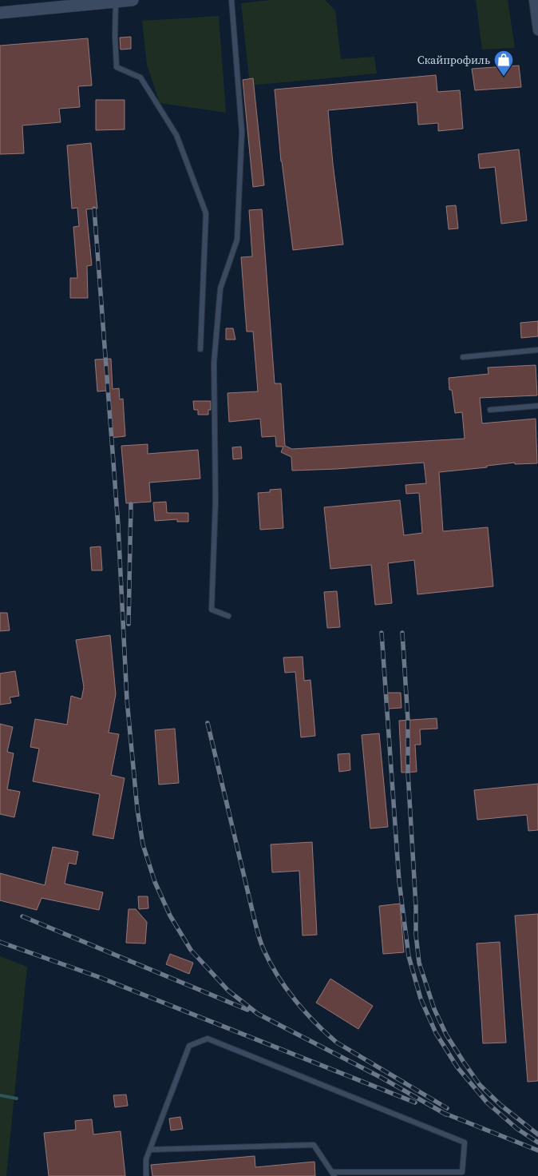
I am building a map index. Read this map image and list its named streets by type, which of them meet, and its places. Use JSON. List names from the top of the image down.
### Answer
{
  "places": {
    "shop": ["Скайпрофиль"]
  }
}
